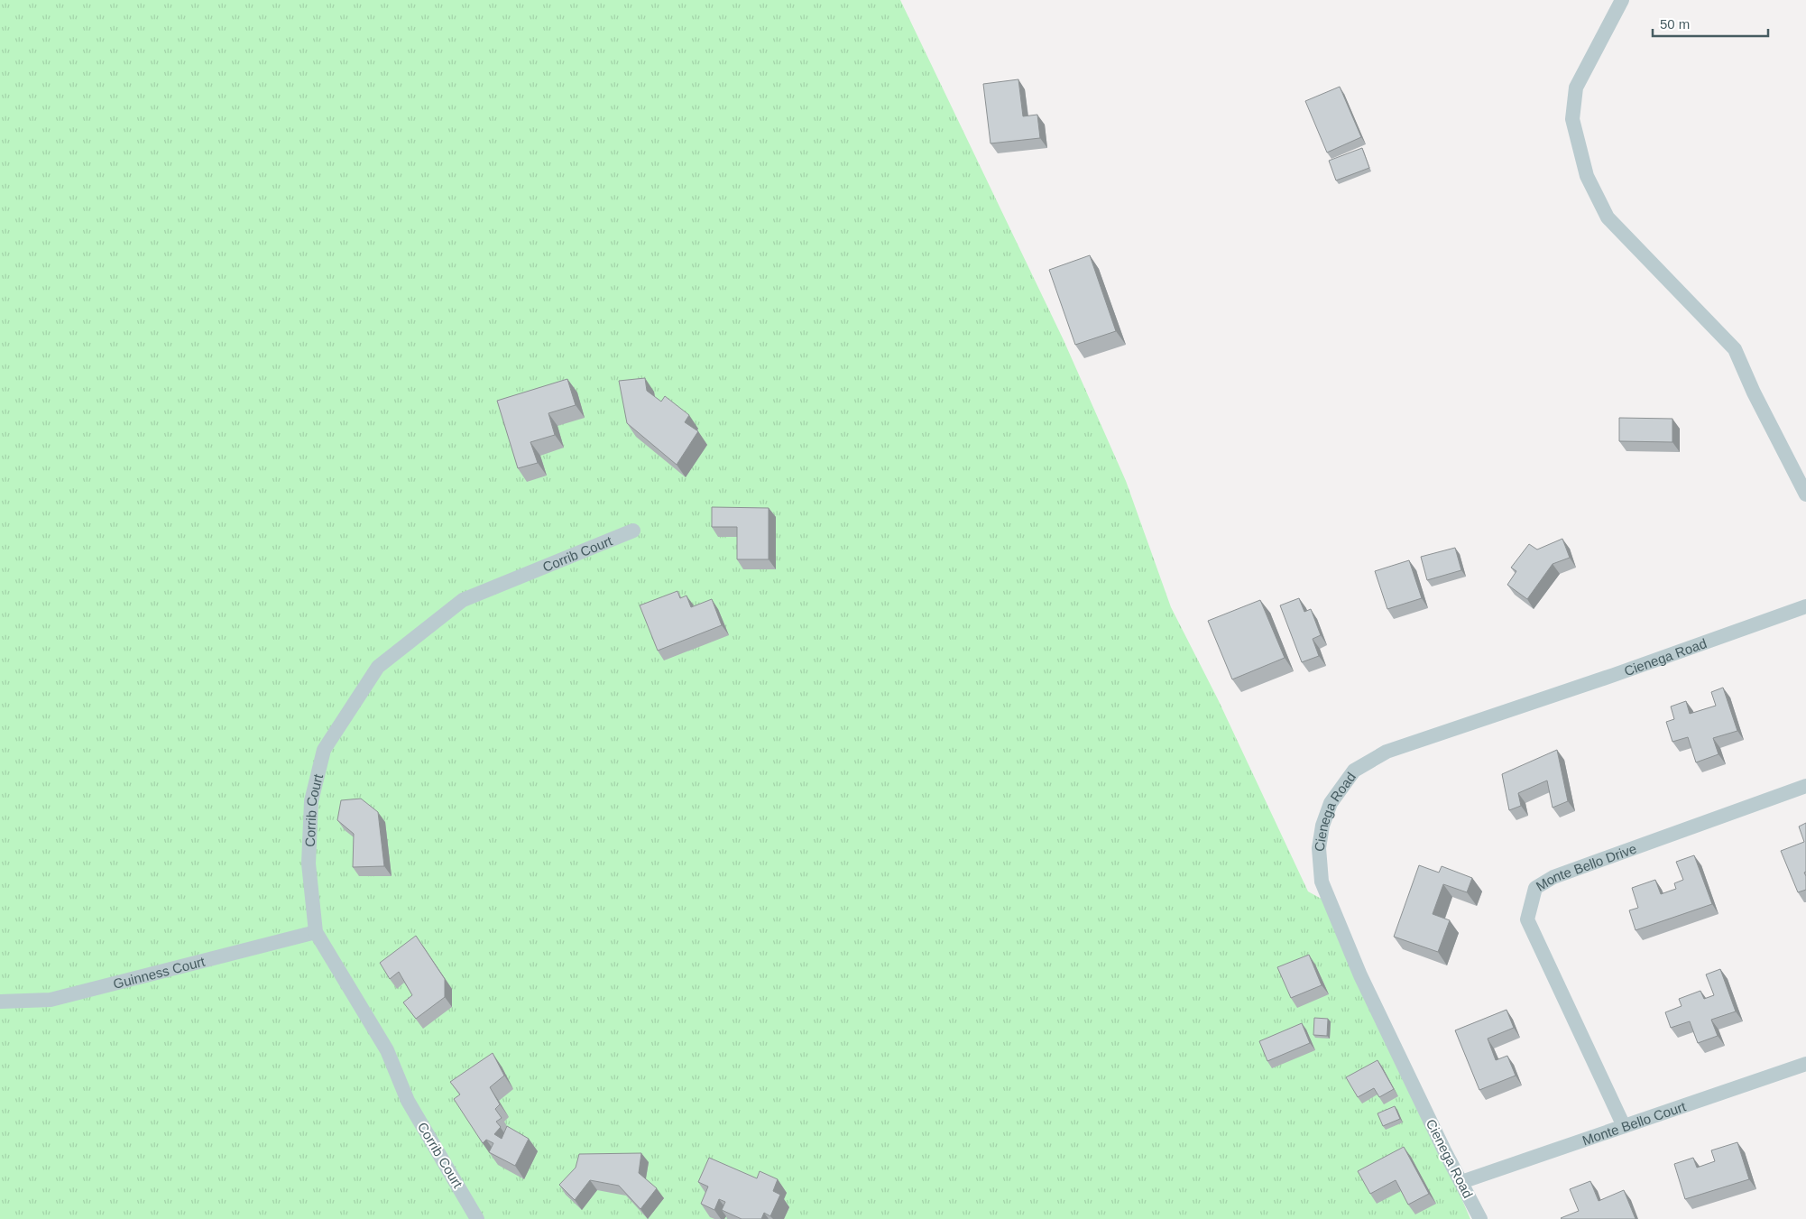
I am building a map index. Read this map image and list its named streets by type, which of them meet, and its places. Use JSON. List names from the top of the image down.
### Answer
{
  "streets": {
    "street": [
      "Corrib Court",
      "Cienega Road",
      "Monte Bello Drive",
      "Guinness Court",
      "Monte Bello Court"
    ]
  },
  "crossings": [
    ["Corrib Court", "Guinness Court"],
    ["Cienega Road", "Monte Bello Court"],
    ["Monte Bello Drive", "Monte Bello Court"]
  ],
  "scale_bar": "50 m"
}
